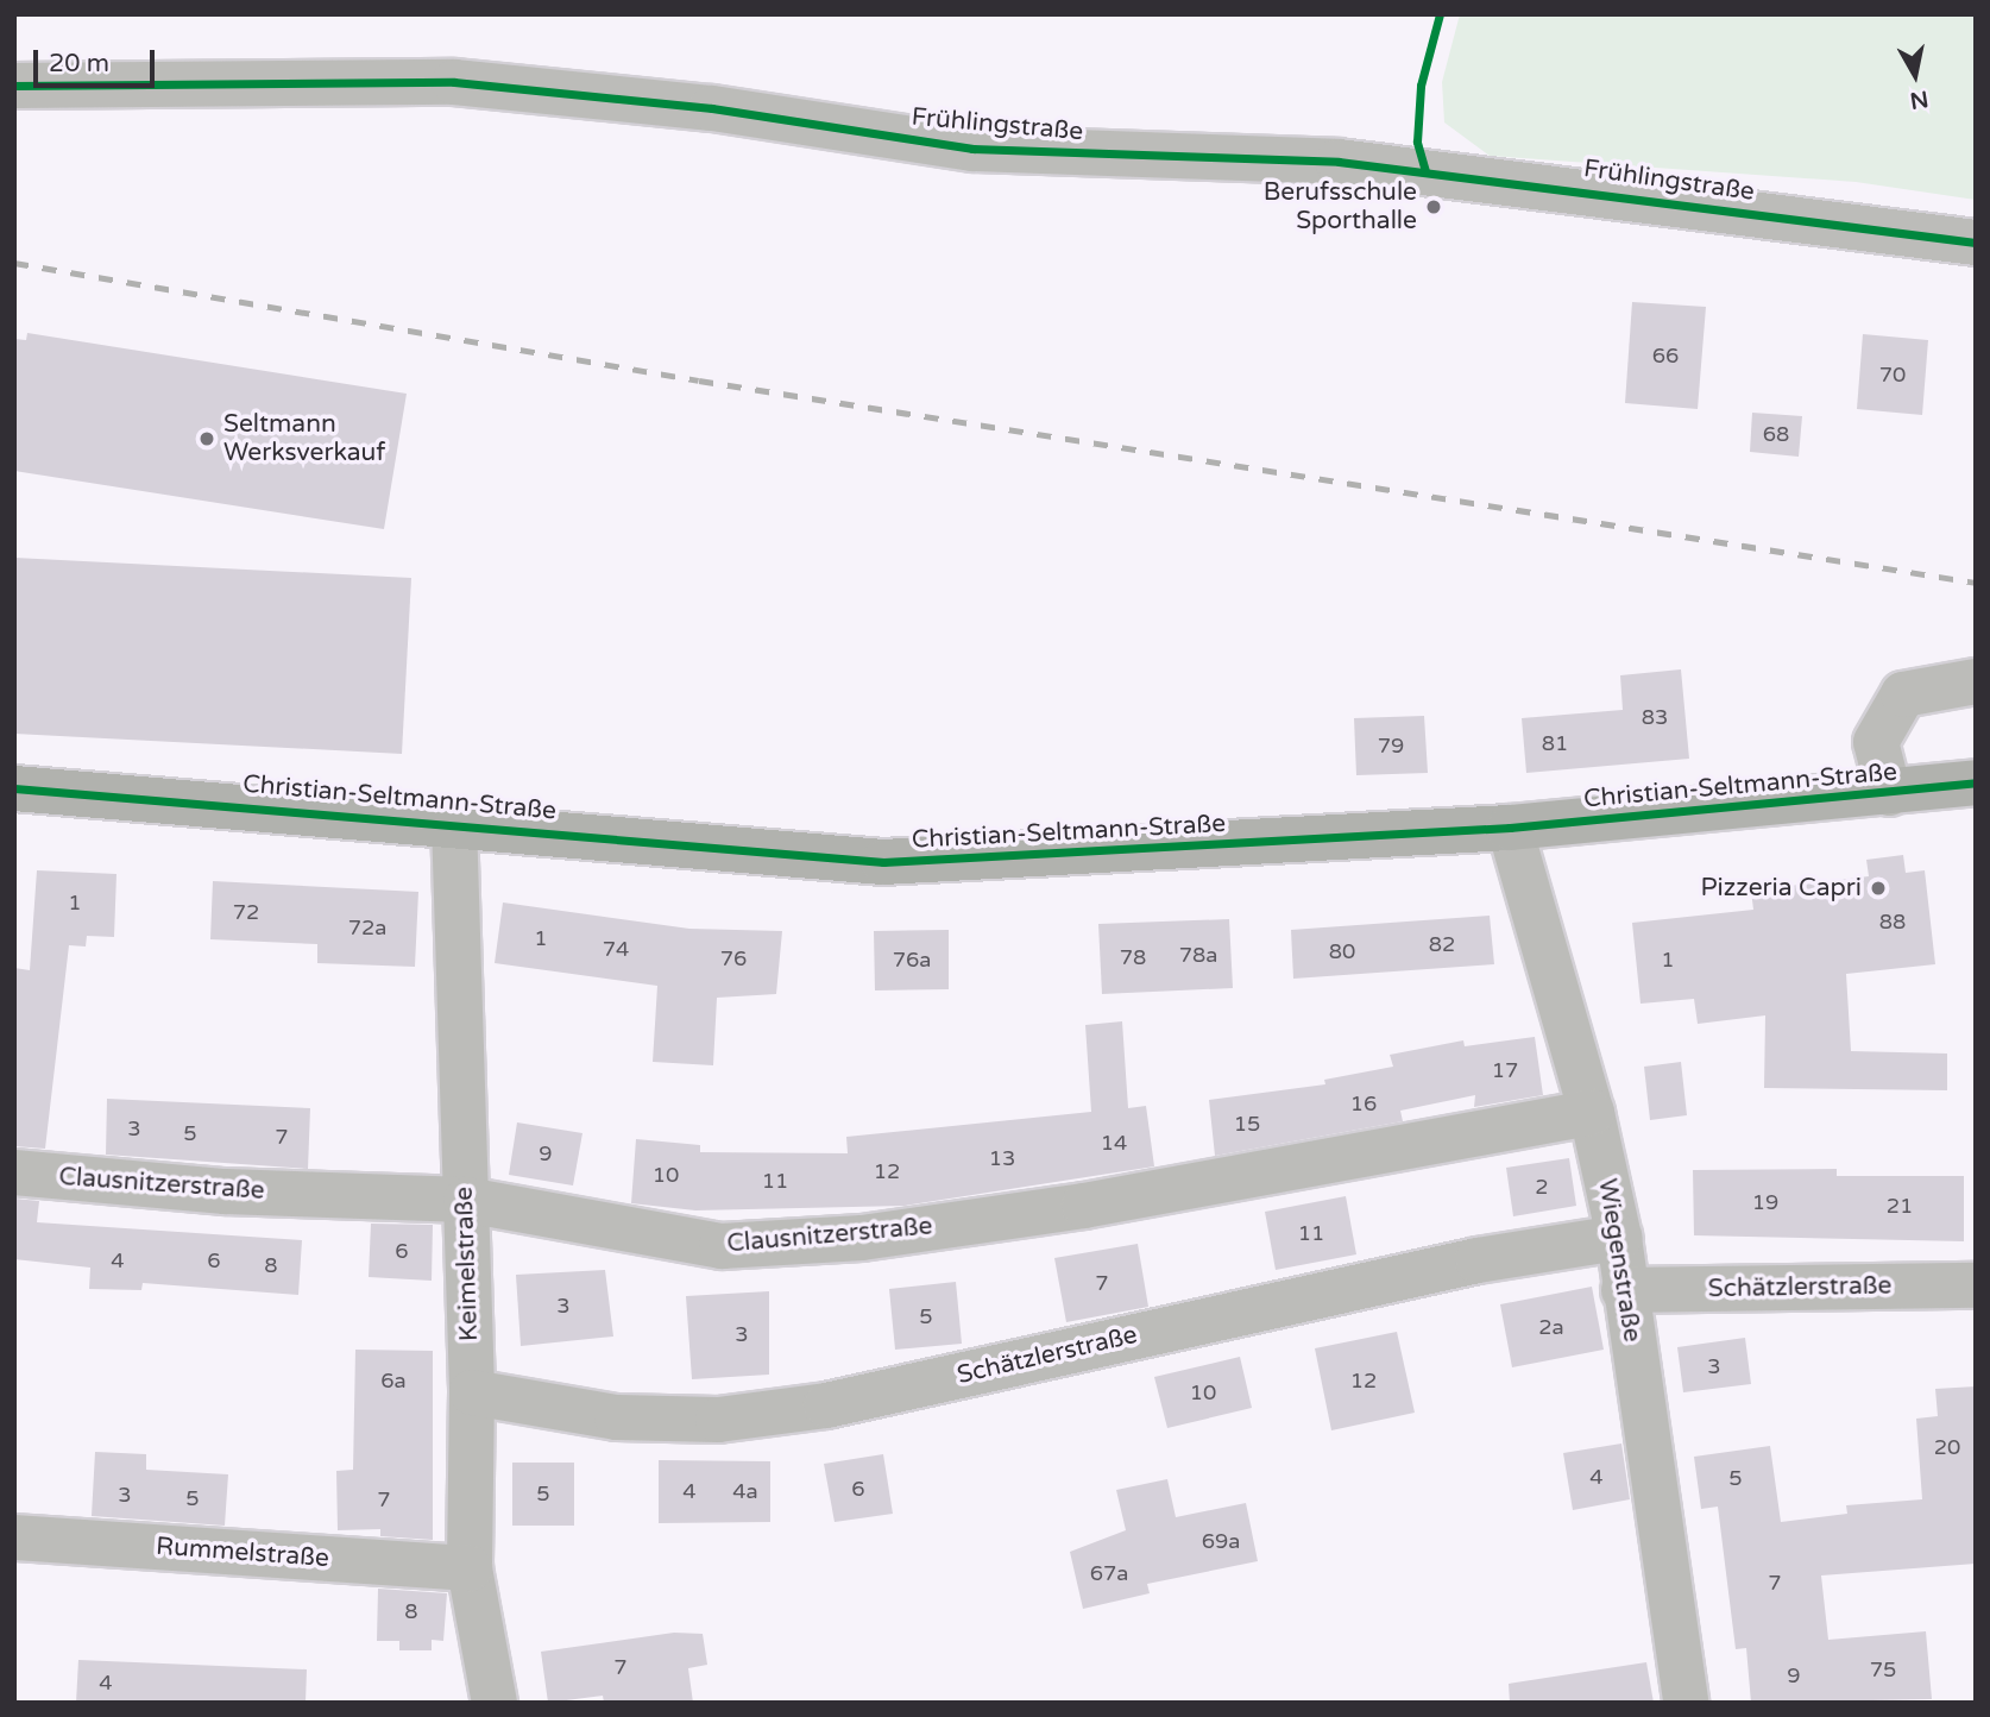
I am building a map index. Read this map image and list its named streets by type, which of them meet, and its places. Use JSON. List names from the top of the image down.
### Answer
{
  "streets": {
    "main road": ["Christian-Seltmann-Straße"],
    "street": [
      "Frühlingstraße",
      "Clausnitzerstraße",
      "Wiegenstraße",
      "Keimelstraße",
      "Schätzlerstraße",
      "Rummelstraße"
    ]
  },
  "crossings": [
    ["Christian-Seltmann-Straße", "Wiegenstraße"],
    ["Christian-Seltmann-Straße", "Keimelstraße"],
    ["Clausnitzerstraße", "Wiegenstraße"],
    ["Clausnitzerstraße", "Keimelstraße"],
    ["Wiegenstraße", "Schätzlerstraße"],
    ["Keimelstraße", "Schätzlerstraße"],
    ["Keimelstraße", "Rummelstraße"]
  ],
  "places": ["Berufsschule Sporthalle", "Seltmann Werksverkauf", "Pizzeria Capri"],
  "house_numbers": [
    "66",
    "70",
    "68",
    "83",
    "81",
    "79",
    "1",
    "72",
    "88",
    "72a",
    "1",
    "82",
    "74",
    "80",
    "78a",
    "78",
    "76",
    "76a",
    "1",
    "17",
    "16",
    "15",
    "3",
    "5",
    "7",
    "14",
    "9",
    "13",
    "12",
    "10",
    "11",
    "2",
    "19",
    "21",
    "11",
    "6",
    "4",
    "6",
    "8",
    "7",
    "3",
    "5",
    "2a",
    "3",
    "3",
    "6a",
    "12",
    "10",
    "20",
    "4",
    "5",
    "6",
    "4",
    "4a",
    "5",
    "3",
    "5",
    "7",
    "69a",
    "67a",
    "7",
    "8",
    "7",
    "75",
    "9",
    "4"
  ],
  "scale_bar": "20 m",
  "north": "bottom"
}
